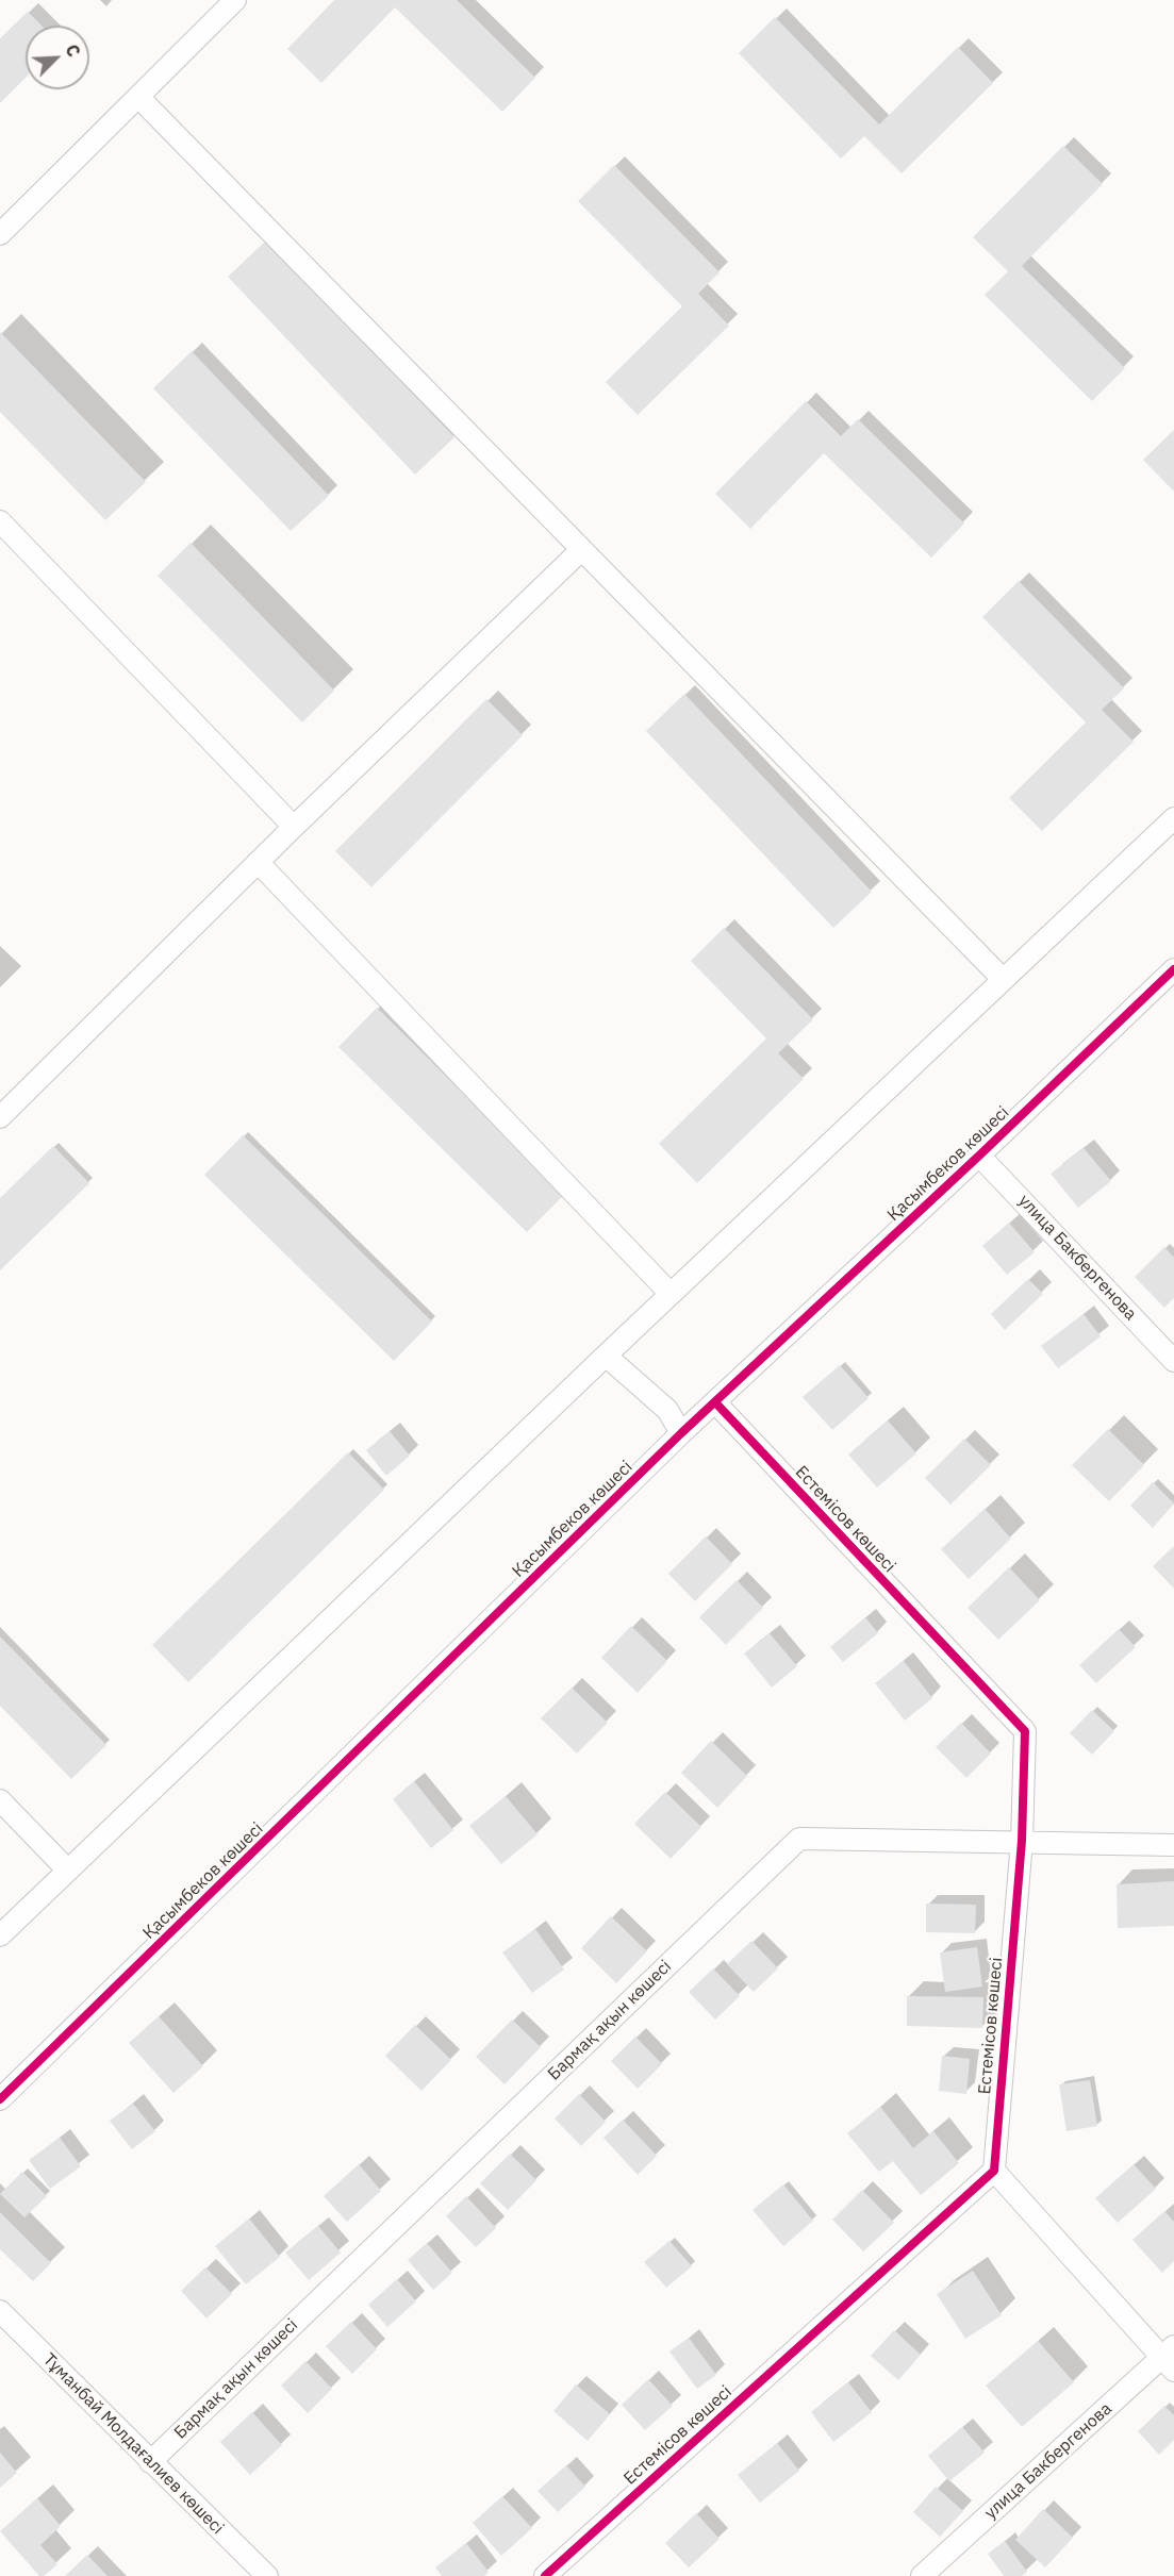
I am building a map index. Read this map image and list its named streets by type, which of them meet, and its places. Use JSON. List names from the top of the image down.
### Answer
{
  "streets": {
    "street": [
      "Қасымбеков көшесі",
      "улица Бакбергенова",
      "Естемісов көшесі",
      "Бармақ ақын көшесі",
      "Тұманбай Молдағалиев көшесі"
    ]
  },
  "crossings": [
    ["Қасымбеков көшесі", "улица Бакбергенова"],
    ["Қасымбеков көшесі", "Естемісов көшесі"],
    ["Естемісов көшесі", "Бармақ ақын көшесі"],
    ["Бармақ ақын көшесі", "Тұманбай Молдағалиев көшесі"]
  ],
  "north": "top right"
}
